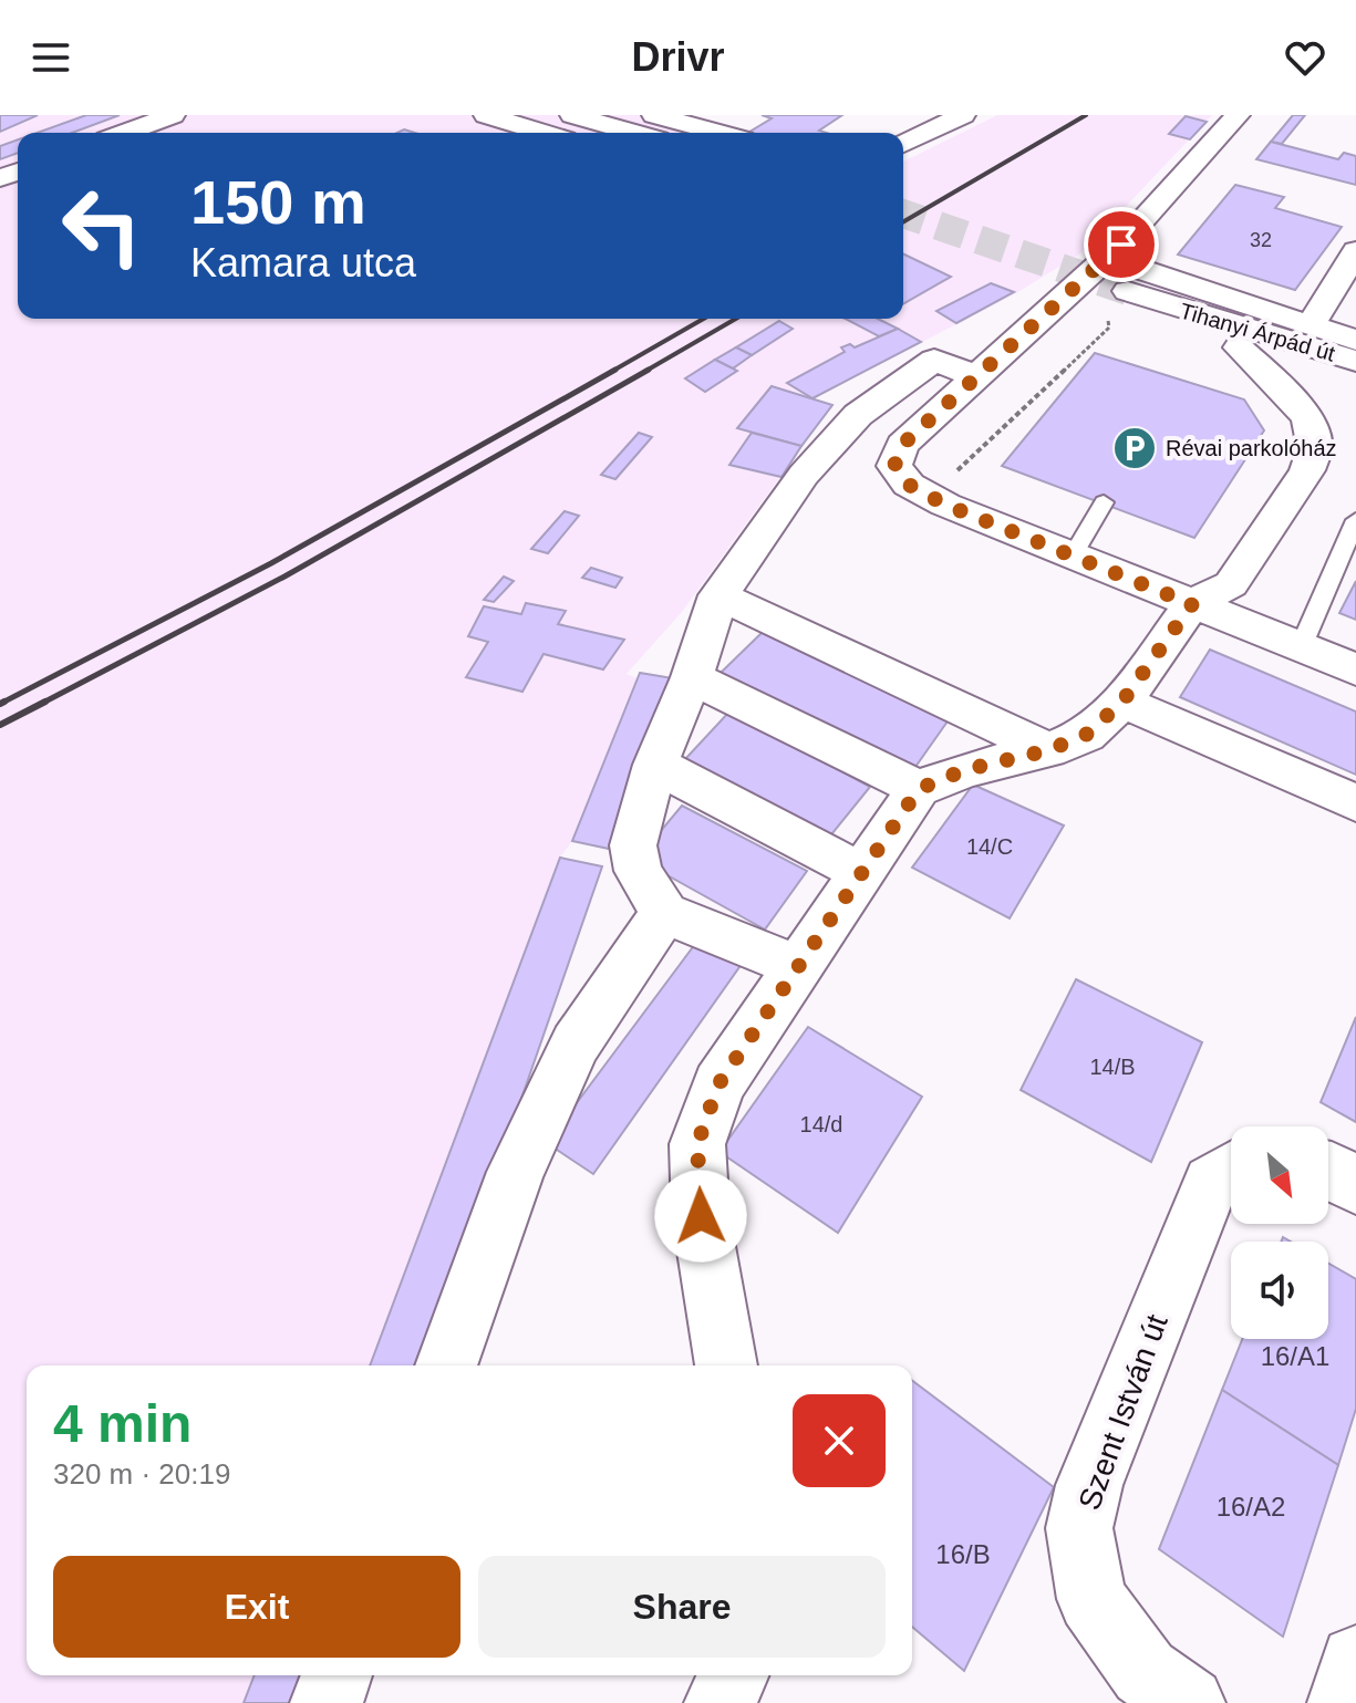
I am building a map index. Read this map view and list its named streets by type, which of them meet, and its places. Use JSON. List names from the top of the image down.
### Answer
{
  "streets": {
    "street": ["Tihanyi Árpád út", "Szent István út"]
  },
  "places": {
    "parking": ["Révai parkolóház"]
  },
  "house_numbers": [
    "32",
    "14/C",
    "14/B",
    "14/d",
    "16/A1",
    "16/A2",
    "16/B"
  ],
  "north": "bottom right",
  "page": {
    "header": "Drivr",
    "turn": ["150 m", "Kamara utca"],
    "heading": ["4 min", "320 m · 20:19"],
    "buttons": ["Exit", "Share"]
  }
}
